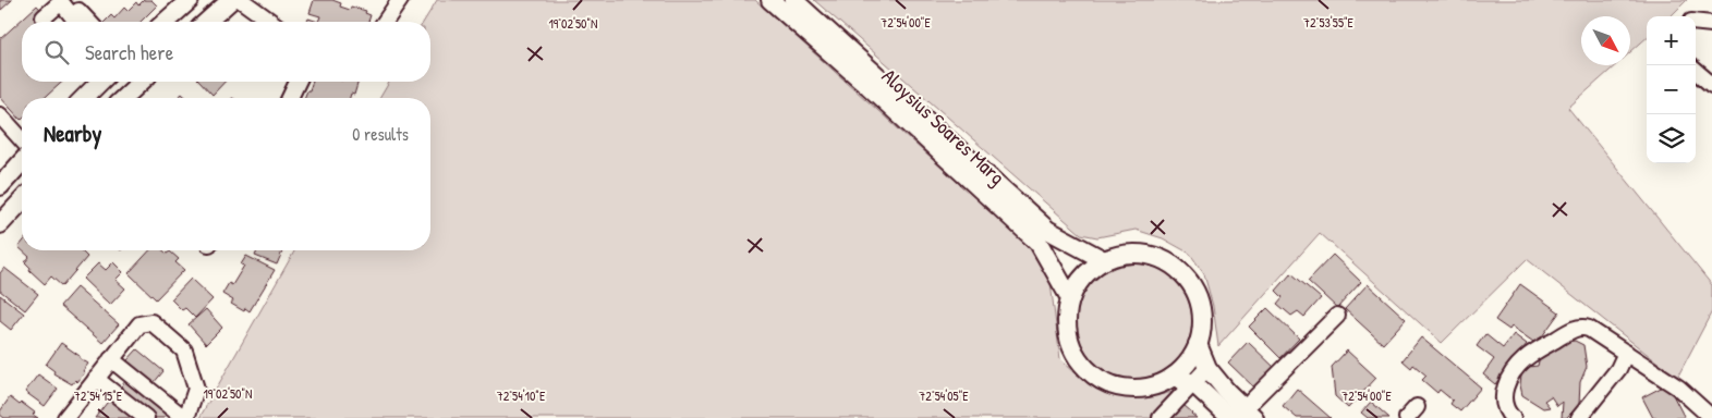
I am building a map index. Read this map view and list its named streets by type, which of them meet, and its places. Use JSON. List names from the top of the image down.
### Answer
{
  "streets": {
    "main road": ["Aloysius Soares Marg"]
  },
  "north": "bottom right",
  "page": {
    "map_buttons": ["+", "−"],
    "search": "Search here",
    "heading": ["Nearby", "0 results"]
  },
  "coordinates": [
    "72°54'00\"E",
    "72°53'55\"E",
    "19°02'50\"N",
    "72°54'15\"E",
    "72°54'10\"E",
    "72°54'05\"E"
  ]
}
